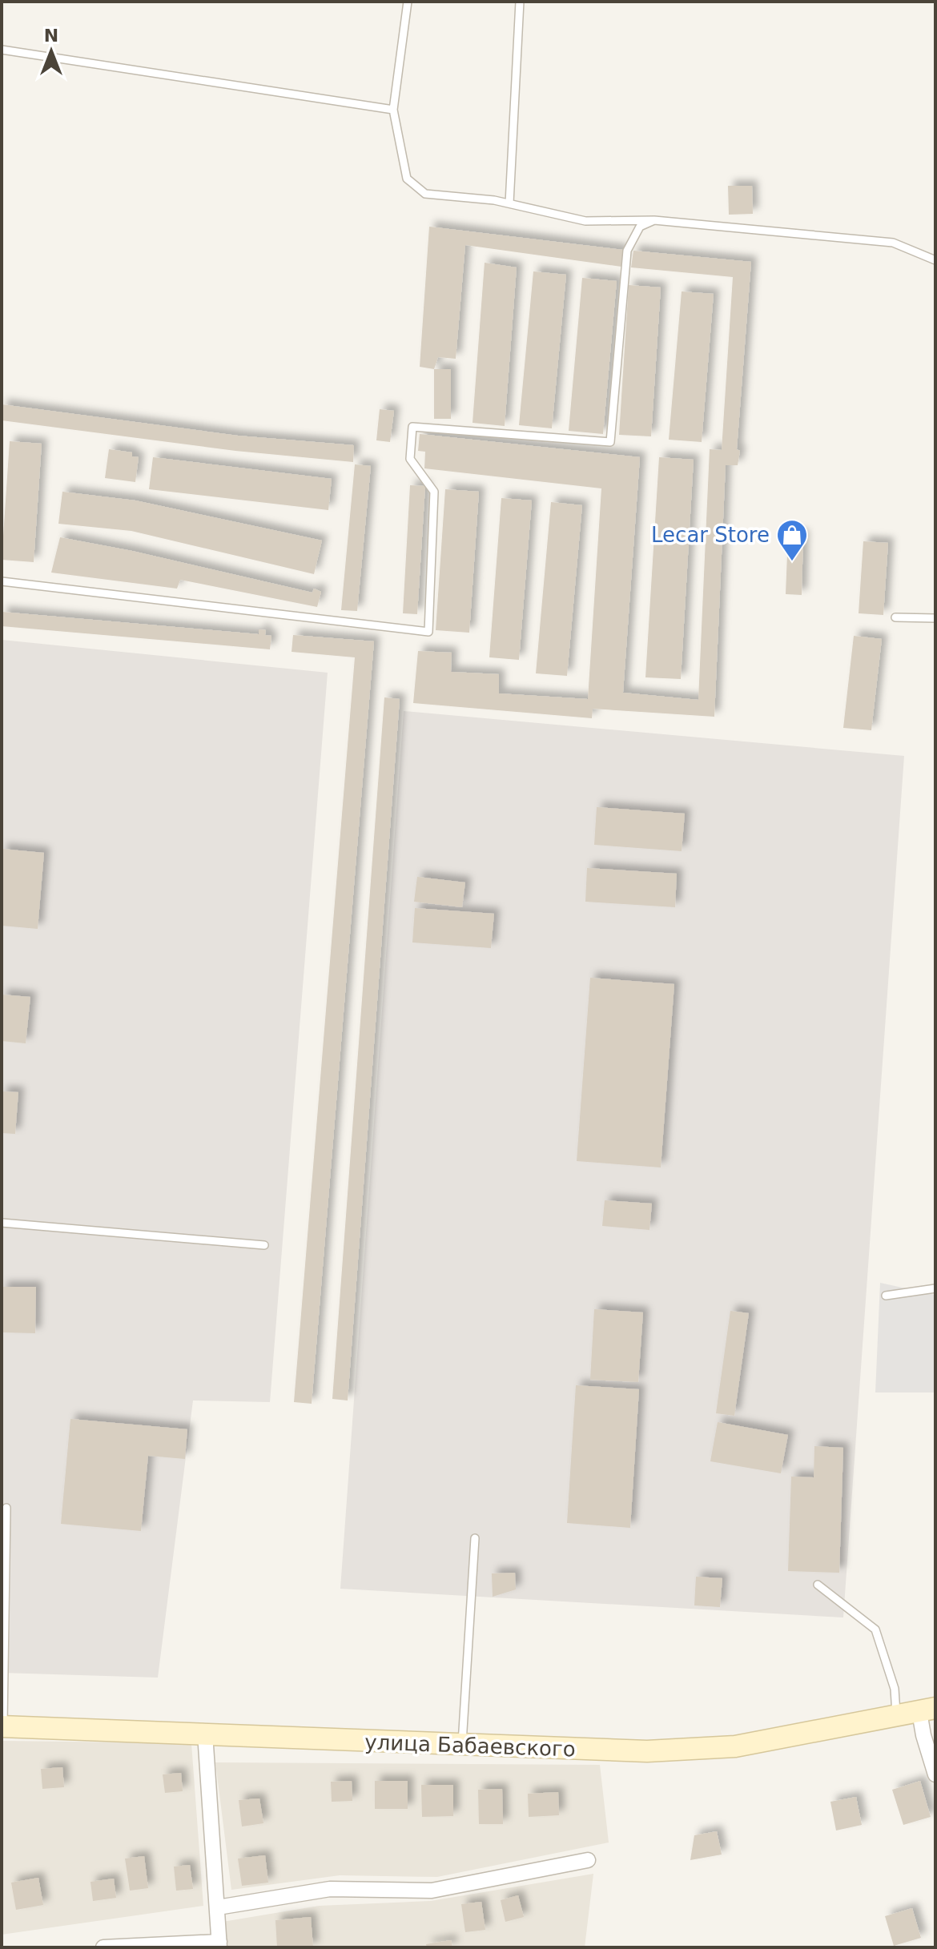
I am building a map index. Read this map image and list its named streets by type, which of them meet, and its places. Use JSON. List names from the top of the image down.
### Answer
{
  "streets": {
    "main road": ["улица Бабаевского"]
  },
  "places": {
    "shop": ["Lecar Store"]
  },
  "north": "top"
}
